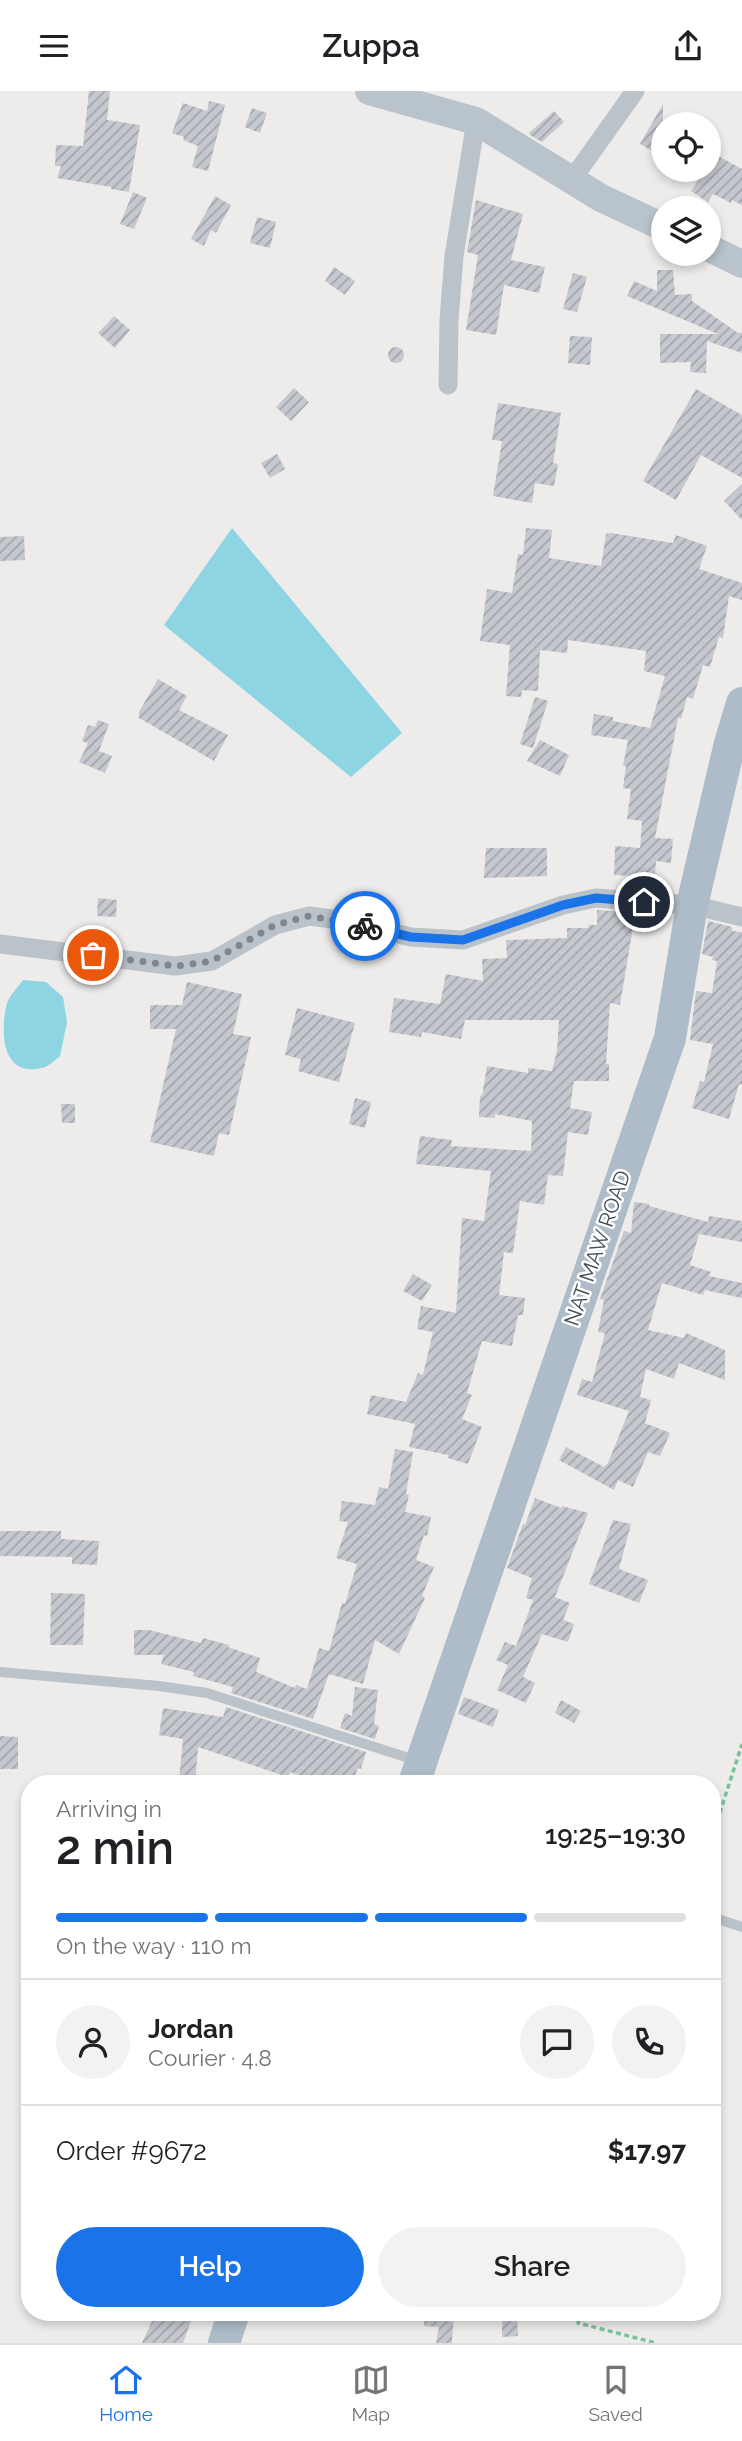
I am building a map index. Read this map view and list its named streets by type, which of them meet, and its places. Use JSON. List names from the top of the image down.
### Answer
{
  "streets": {
    "main road": ["NAT MAW ROAD"]
  },
  "page": {
    "header": "Zuppa",
    "heading": ["2 min", "Arriving in", "19:25–19:30"],
    "panel": [
      "Jordan",
      "Courier · 4.8",
      "Order #9672",
      "$17.97"
    ],
    "bar": "On the way · 110 m",
    "buttons": ["Help", "Share"],
    "tabs": ["Home", "Map", "Saved"]
  }
}
